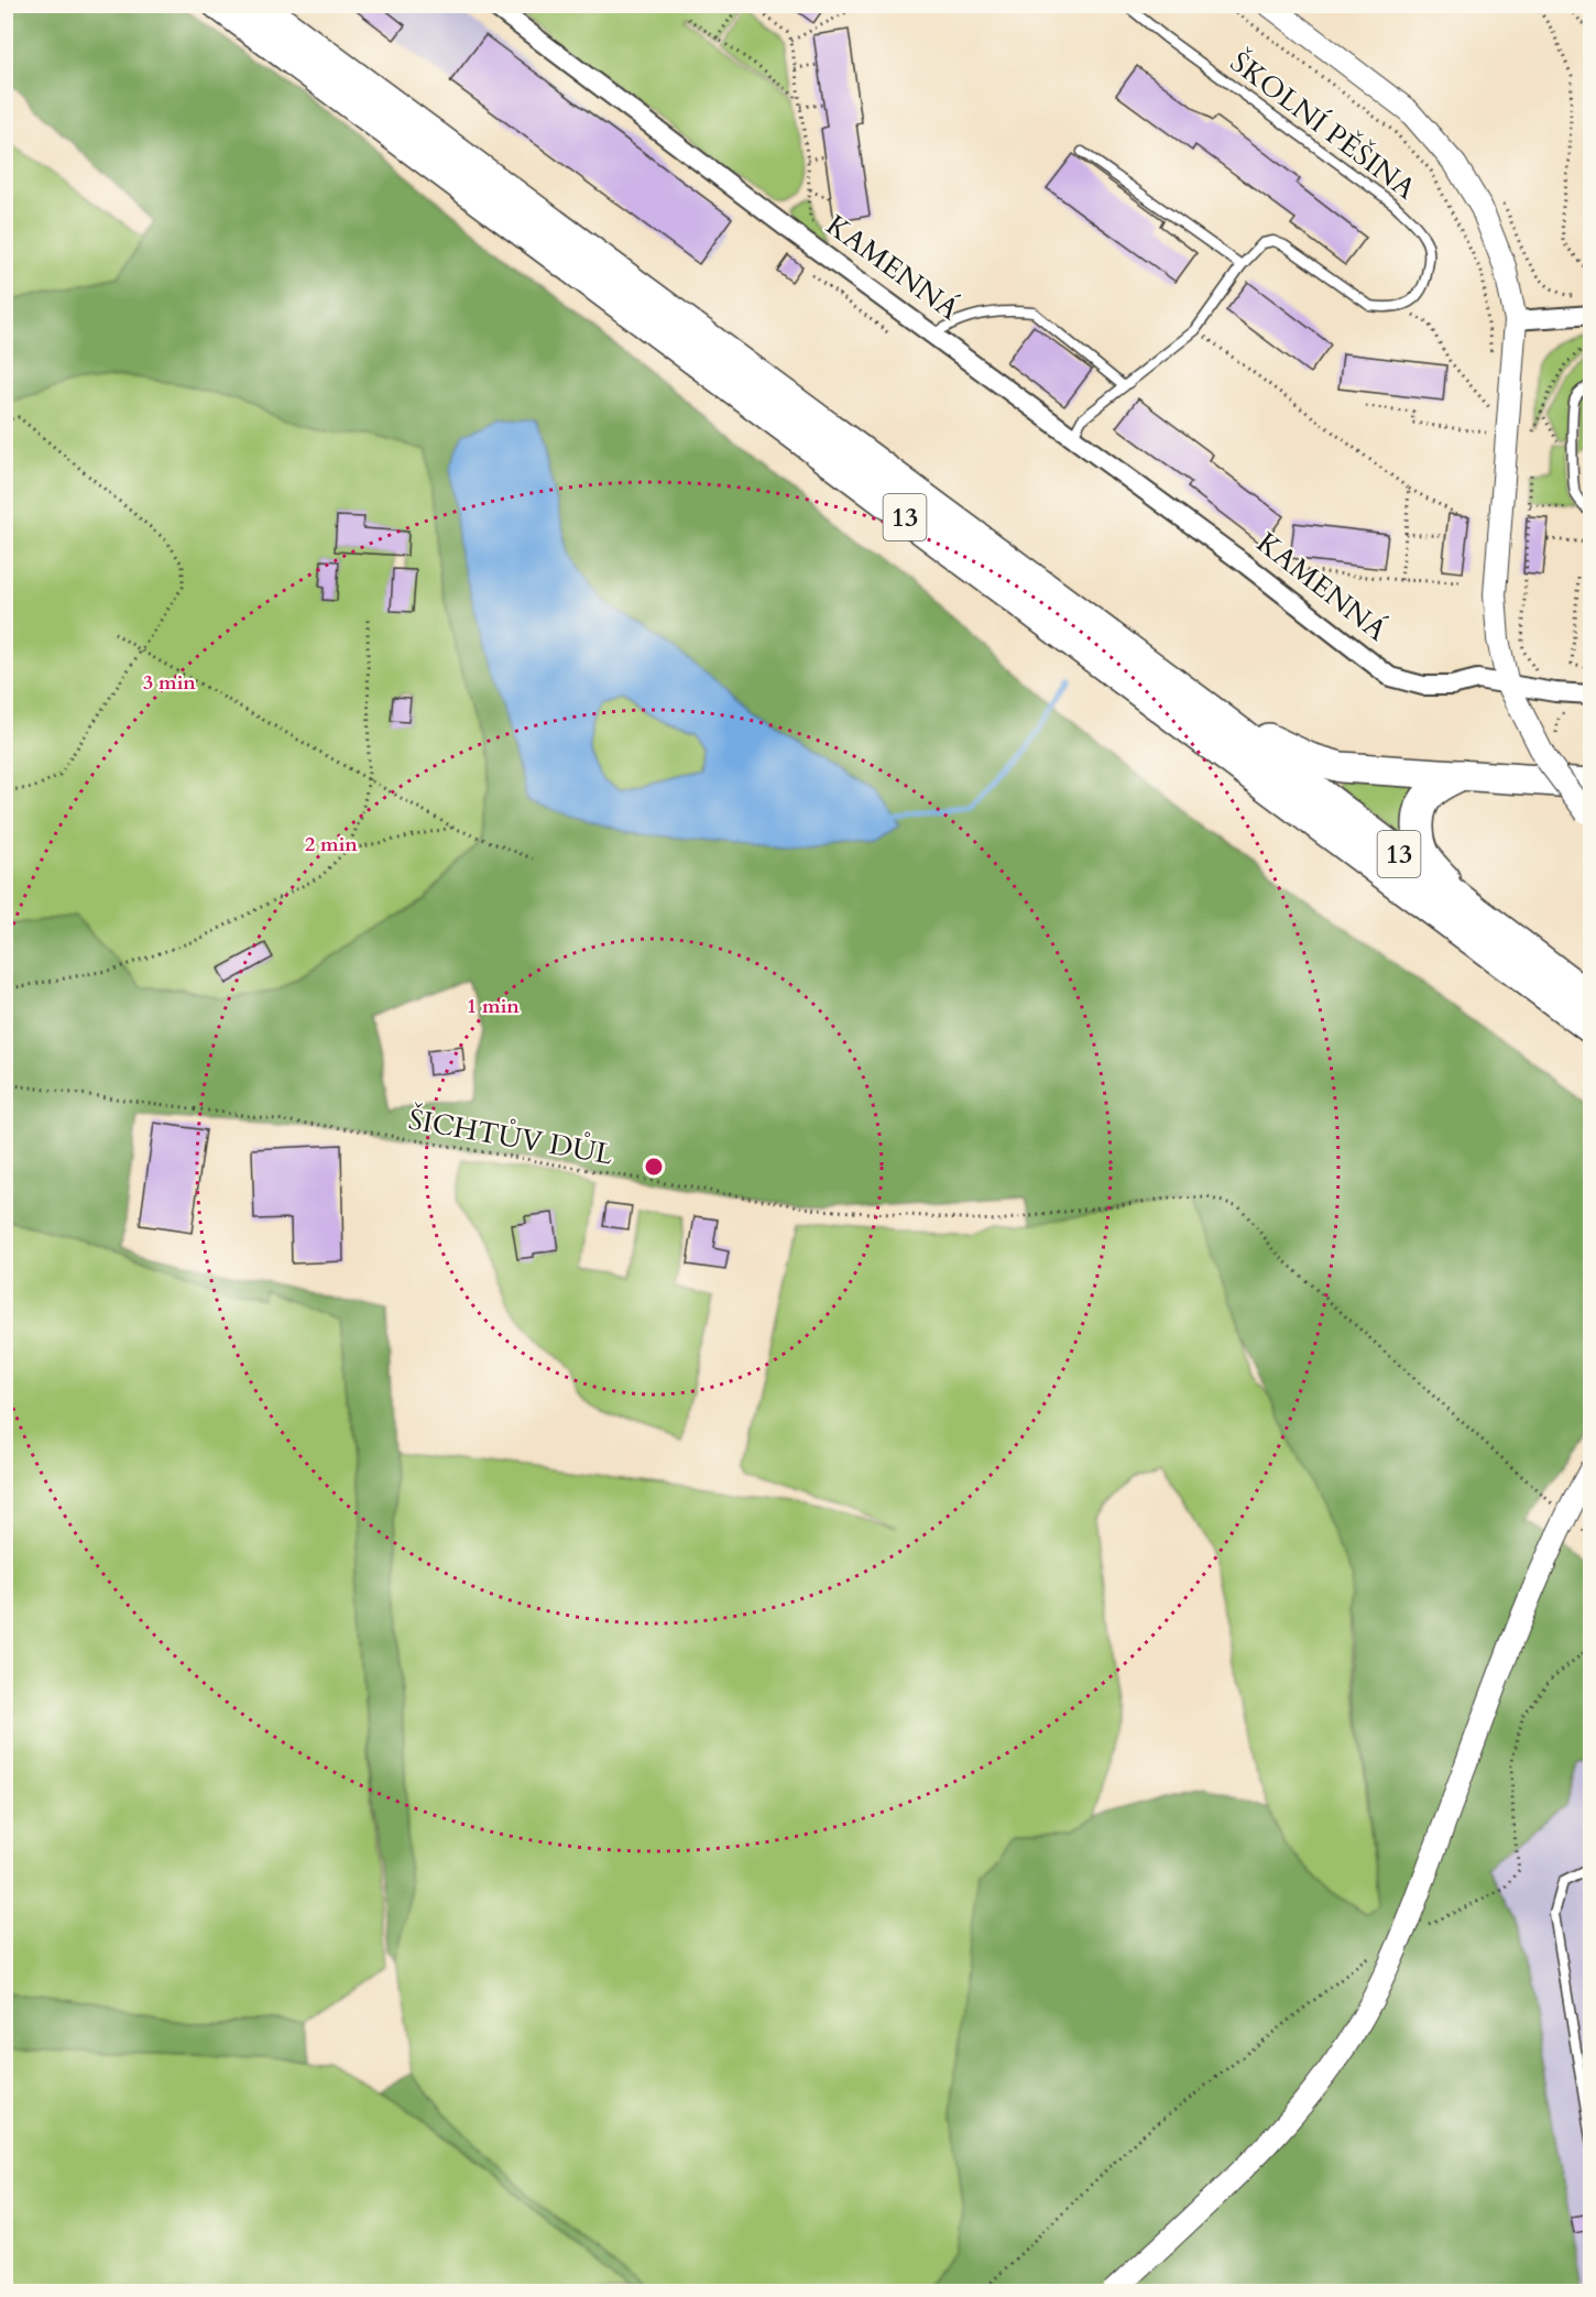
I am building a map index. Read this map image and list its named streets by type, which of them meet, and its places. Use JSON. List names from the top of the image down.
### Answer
{
  "streets": {
    "highway": ["13"],
    "street": ["KAMENNÁ"],
    "lane": ["ŠKOLNÍ PĚŠINA"],
    "path": ["ŠICHTŮV DŮL"]
  },
  "rings": ["3 min", "2 min", "1 min"]
}
